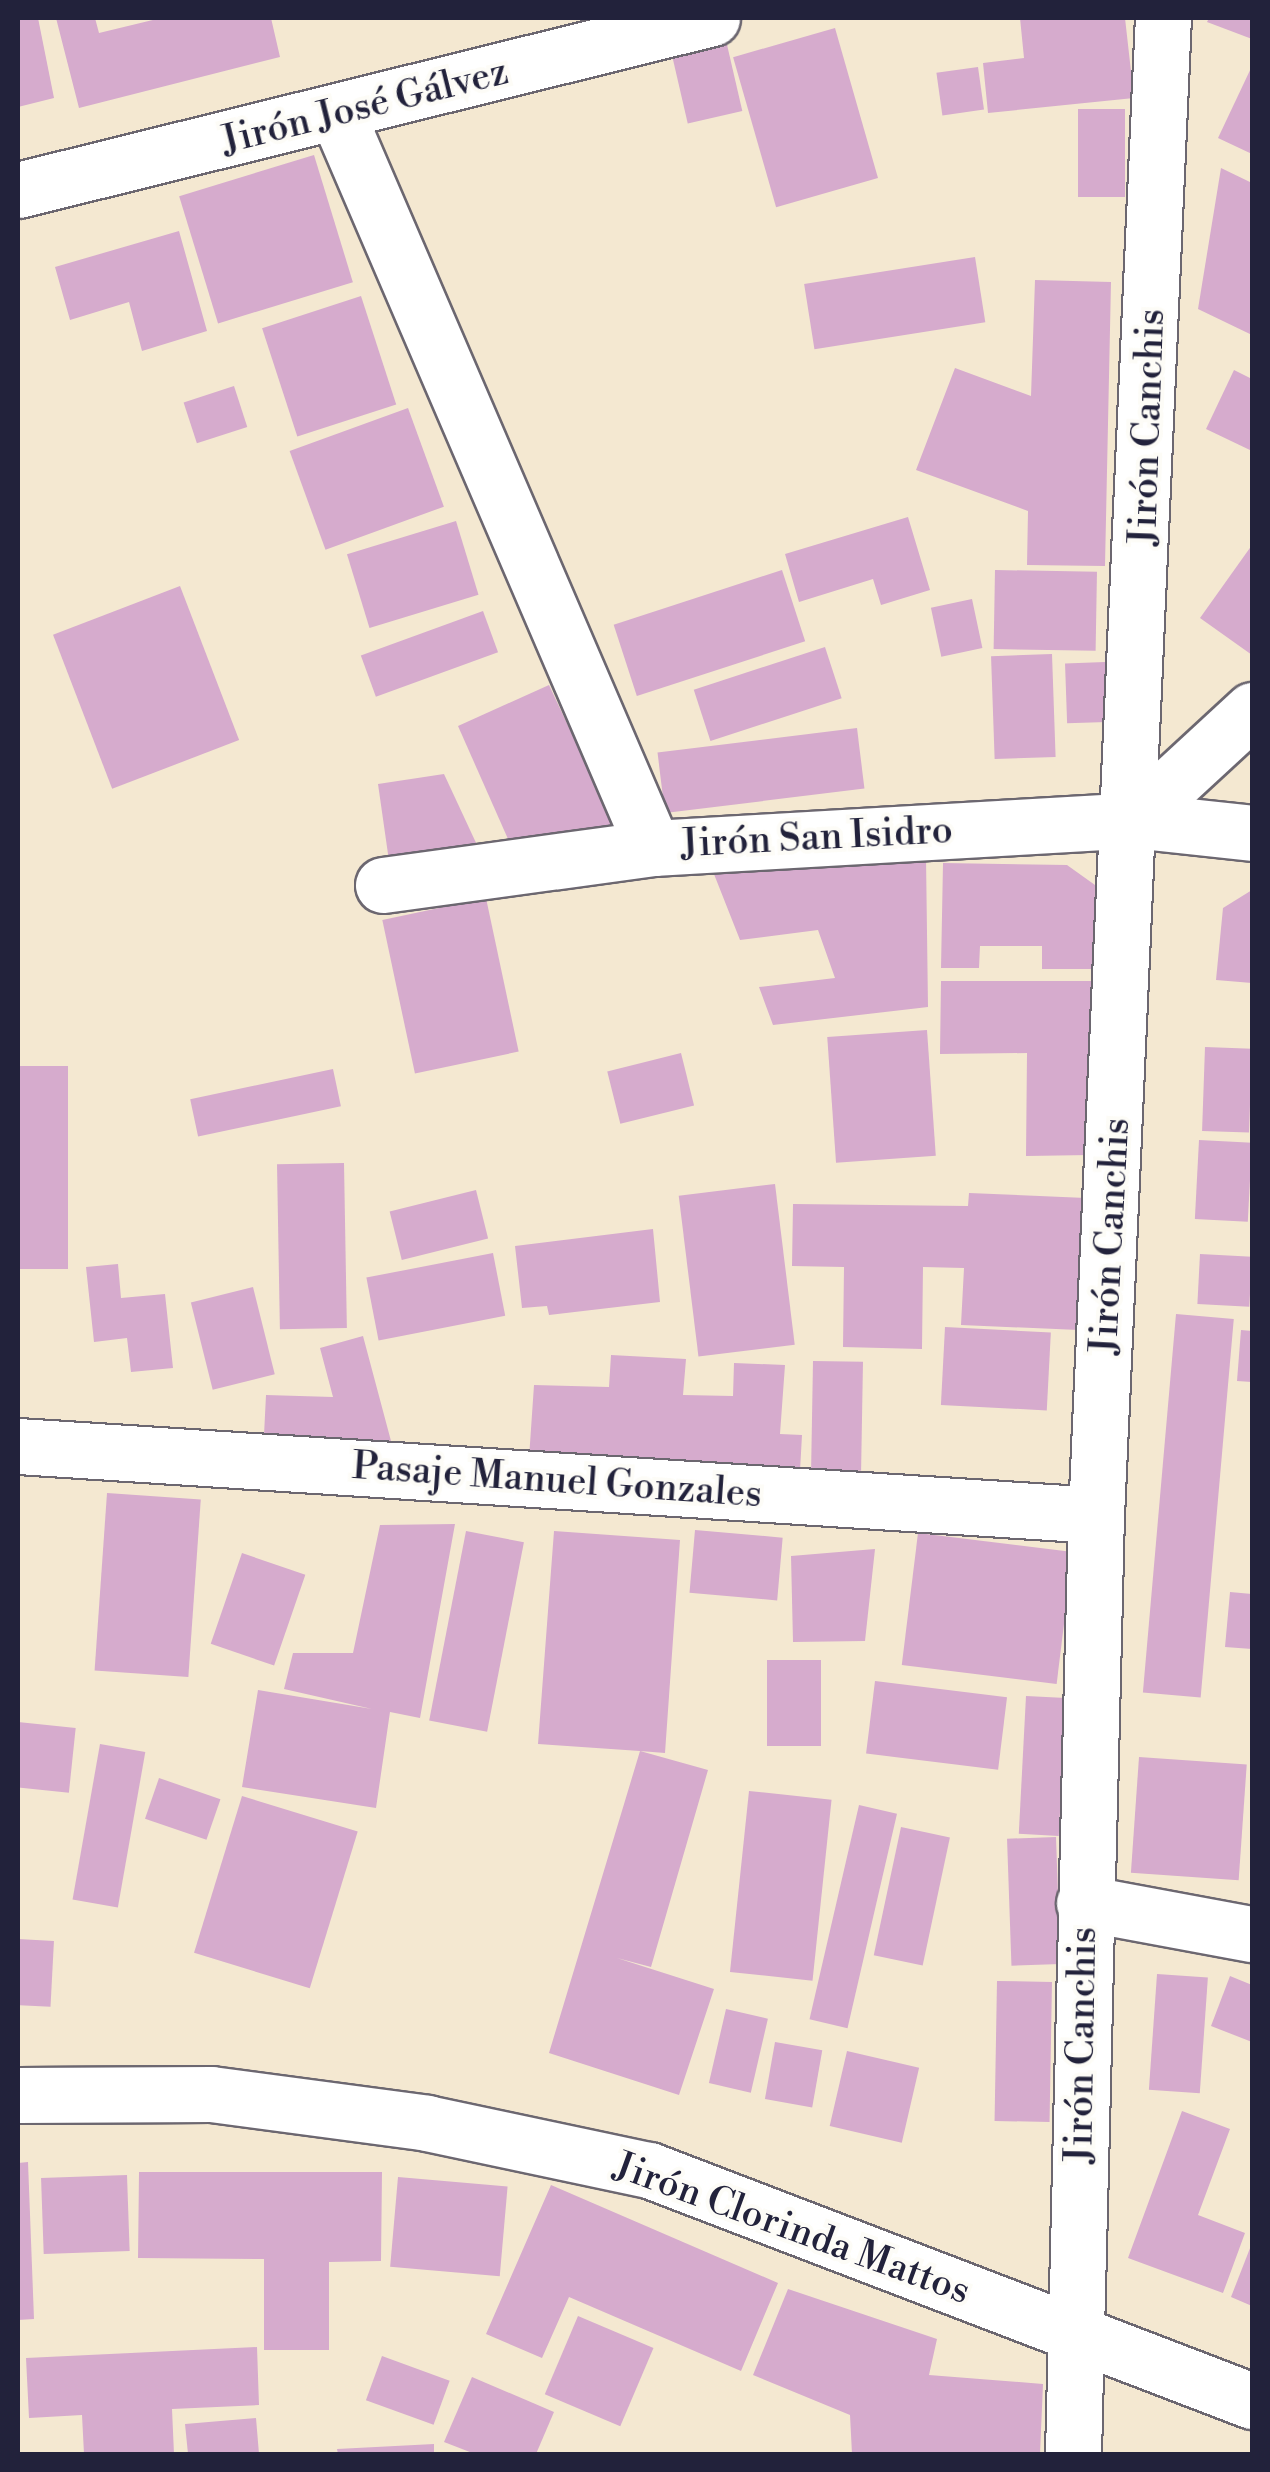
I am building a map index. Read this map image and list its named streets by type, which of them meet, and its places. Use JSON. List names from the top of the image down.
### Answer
{
  "streets": {
    "street": [
      "Jirón José Gálvez",
      "Jirón Canchis",
      "Jirón San Isidro",
      "Pasaje Manuel Gonzales",
      "Jirón Clorinda Mattos"
    ]
  },
  "crossings": [
    ["Jirón Canchis", "Jirón San Isidro"],
    ["Jirón Canchis", "Pasaje Manuel Gonzales"],
    ["Jirón Canchis", "Jirón Clorinda Mattos"]
  ]
}
